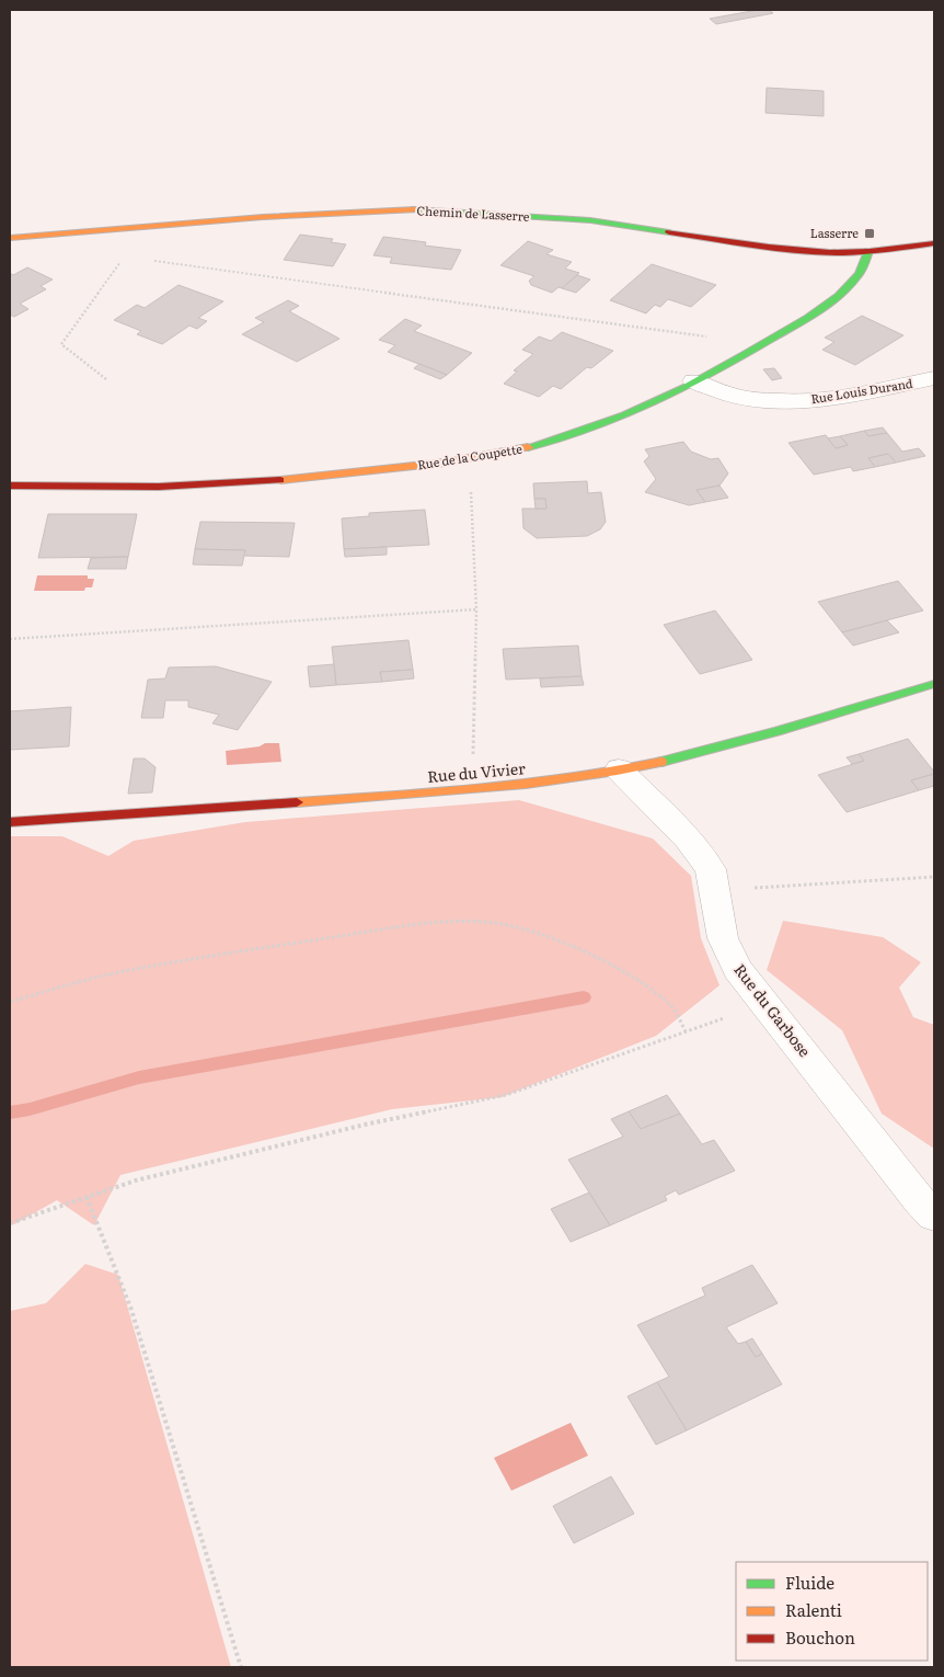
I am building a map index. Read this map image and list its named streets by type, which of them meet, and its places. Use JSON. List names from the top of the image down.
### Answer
{
  "streets": {
    "street": [
      "Chemin de Lasserre",
      "Rue Louis Durand",
      "Rue de la Coupette",
      "Rue du Vivier",
      "Rue du Garbose"
    ]
  },
  "crossings": [
    ["Chemin de Lasserre", "Rue de la Coupette"],
    ["Rue Louis Durand", "Rue de la Coupette"],
    ["Rue du Vivier", "Rue du Garbose"]
  ],
  "places": {
    "transit": ["Lasserre"]
  },
  "legend": ["Fluide", "Ralenti", "Bouchon"]
}
